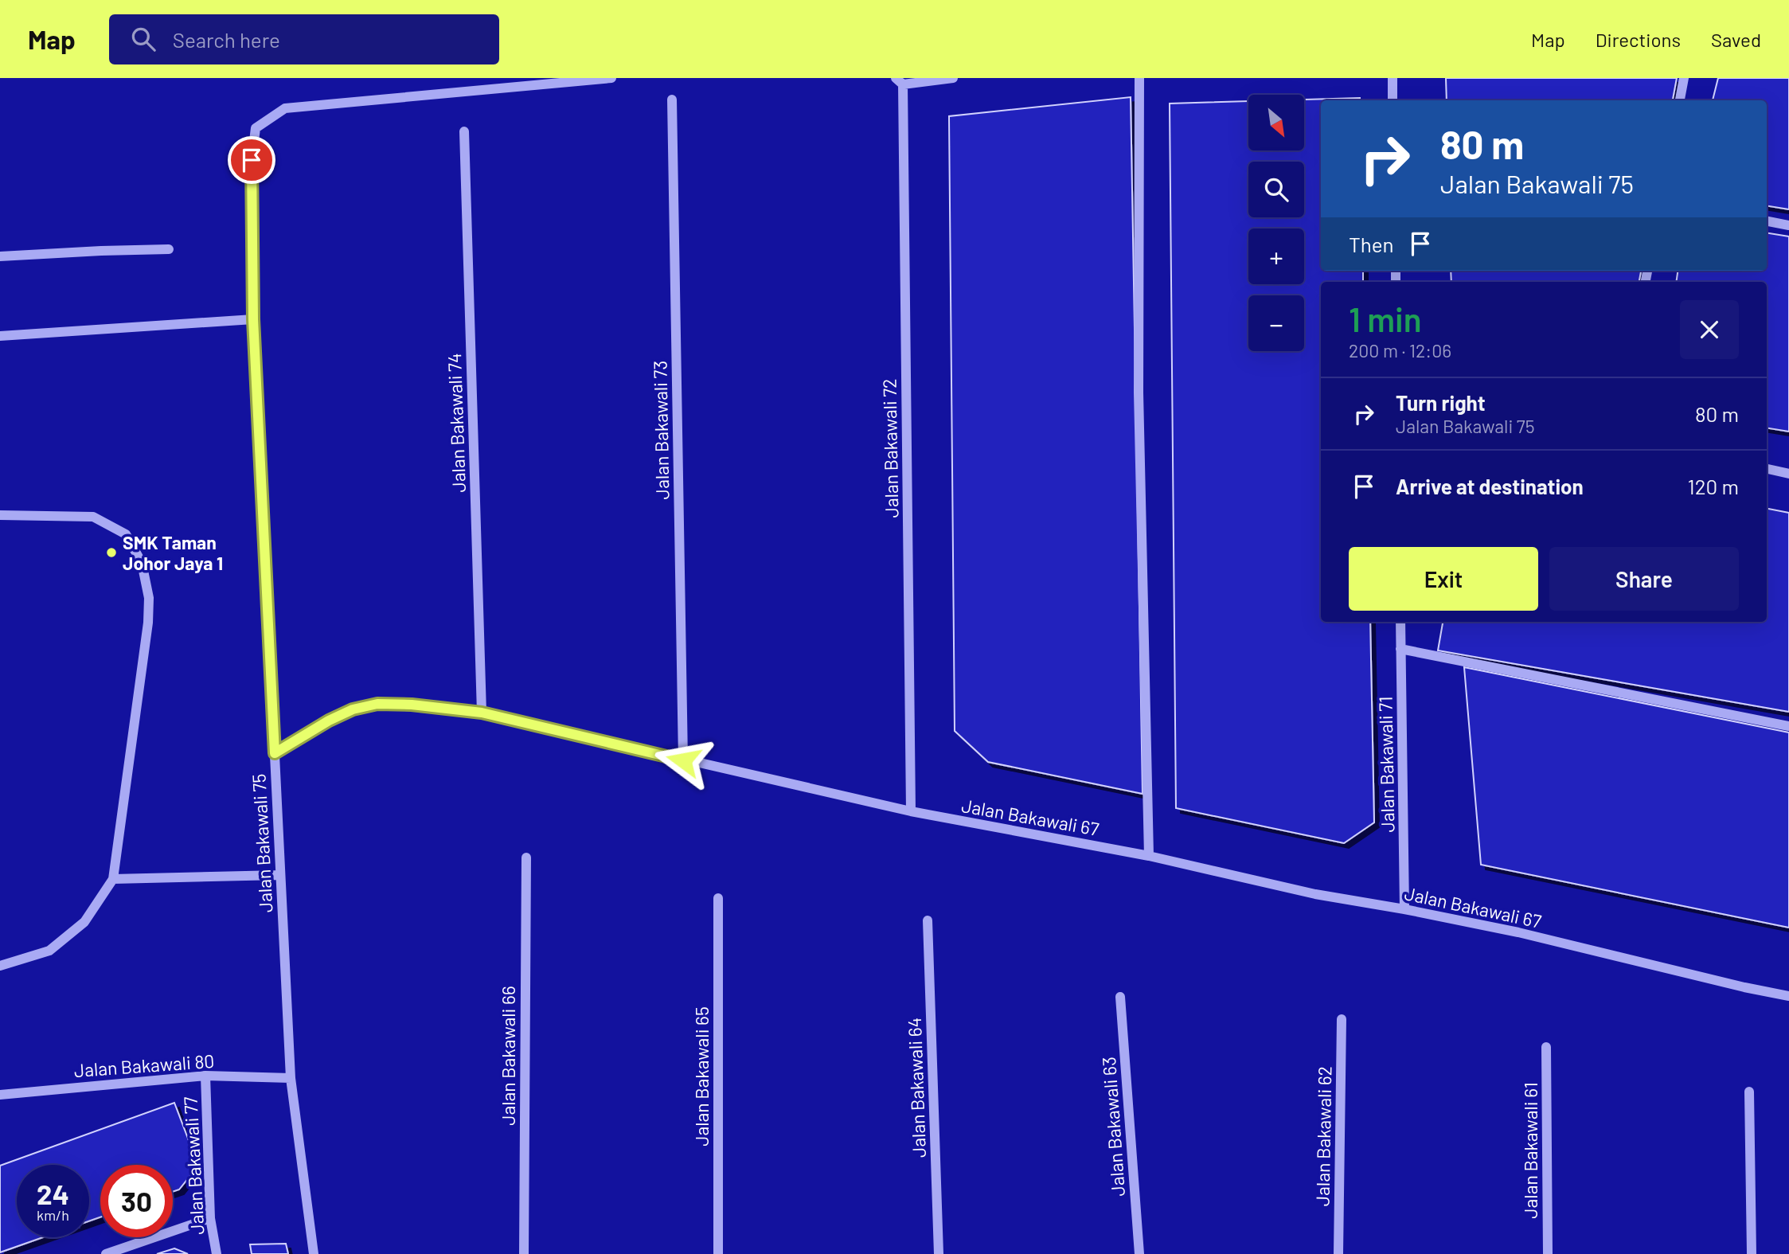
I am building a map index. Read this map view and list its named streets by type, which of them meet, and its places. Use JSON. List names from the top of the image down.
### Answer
{
  "streets": {
    "street": [
      "Jalan Bakawali 74",
      "Jalan Bakawali 73",
      "Jalan Bakawali 72",
      "Jalan Bakawali 71",
      "Jalan Bakawali 67",
      "Jalan Bakawali 75",
      "Jalan Bakawali 66",
      "Jalan Bakawali 80",
      "Jalan Bakawali 65",
      "Jalan Bakawali 64",
      "Jalan Bakawali 63",
      "Jalan Bakawali 62",
      "Jalan Bakawali 61",
      "Jalan Bakawali 77"
    ]
  },
  "crossings": [
    ["Jalan Bakawali 74", "Jalan Bakawali 67"],
    ["Jalan Bakawali 73", "Jalan Bakawali 67"],
    ["Jalan Bakawali 72", "Jalan Bakawali 67"],
    ["Jalan Bakawali 71", "Jalan Bakawali 67"],
    ["Jalan Bakawali 67", "Jalan Bakawali 75"],
    ["Jalan Bakawali 75", "Jalan Bakawali 80"],
    ["Jalan Bakawali 80", "Jalan Bakawali 77"]
  ],
  "places": ["SMK Taman Johor Jaya 1"],
  "north": "bottom right",
  "page": {
    "header": "Map",
    "search": "Search here",
    "nav": ["Map", "Directions", "Saved"],
    "map_buttons": ["+", "−"],
    "turn": ["80 m", "Jalan Bakawali 75"],
    "then": "Then",
    "heading": ["1 min", "200 m · 12:06"],
    "list": [
      {
        "name": "Turn right",
        "note": "Jalan Bakawali 75",
        "value": "80 m"
      },
      {
        "name": "Arrive at destination",
        "value": "120 m"
      }
    ],
    "buttons": ["Exit", "Share"],
    "speed": "24 km/h",
    "limit": "30"
  }
}
